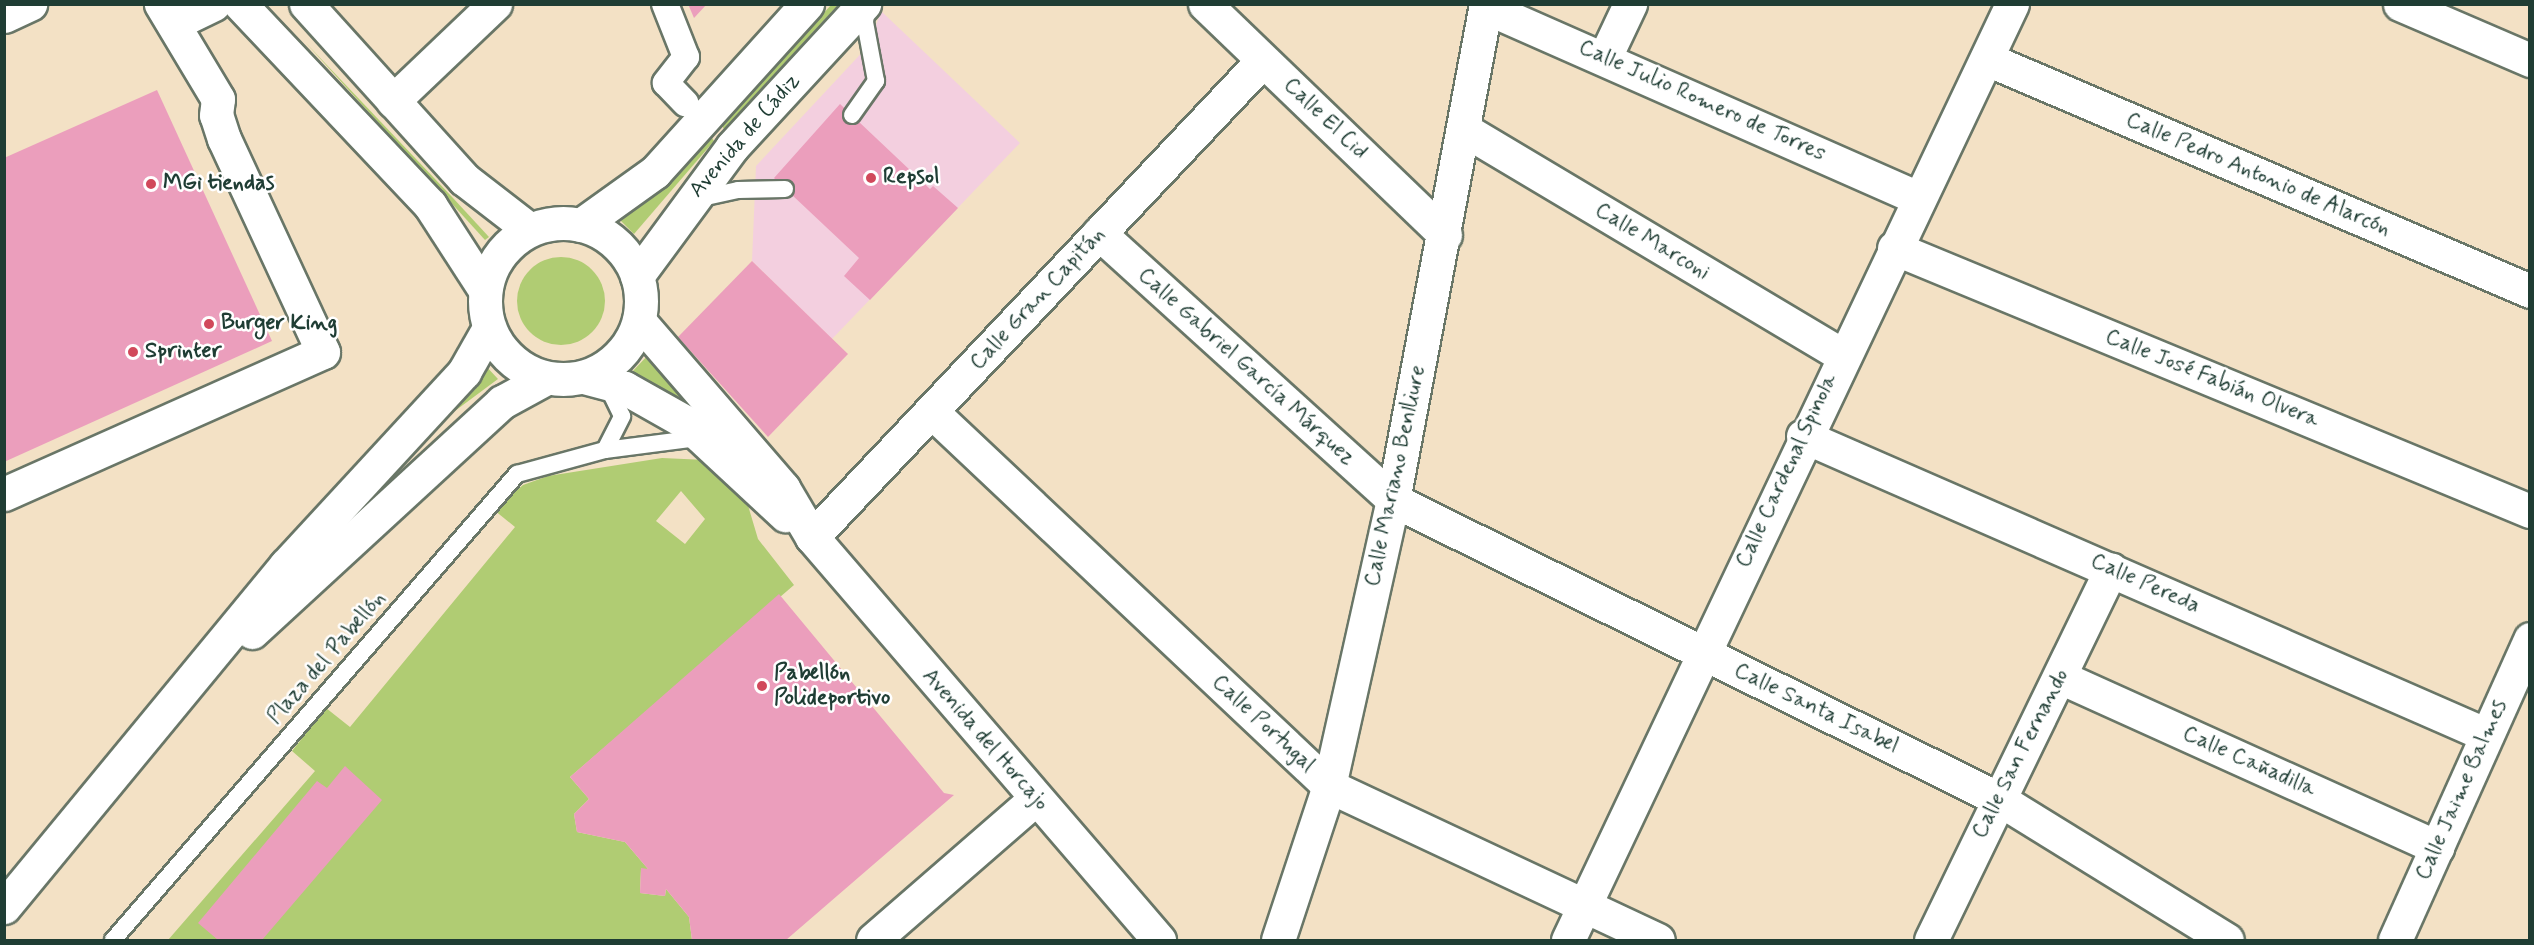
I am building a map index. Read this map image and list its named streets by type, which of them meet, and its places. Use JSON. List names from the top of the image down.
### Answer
{
  "streets": {
    "street": [
      "Calle Julio Romero de Torres",
      "Calle El Cid",
      "Avenida de Cádiz",
      "Calle Pedro Antonio de Alarcón",
      "Calle Marconi",
      "Calle Gran Capitán",
      "Calle Gabriel García Márquez",
      "Calle José Fabián Olvera",
      "Calle Cardenal Spinola",
      "Calle Mariano Benlliure",
      "Calle Pereda",
      "Calle Santa Isabel",
      "Calle Portugal",
      "Avenida del Horcajo",
      "Calle San Fernando",
      "Calle Cañadilla",
      "Calle Jaime Balmes"
    ],
    "lane": ["Plaza del Pabellón"]
  },
  "crossings": [
    ["Calle Julio Romero de Torres", "Calle Cardenal Spinola"],
    ["Calle Julio Romero de Torres", "Calle Mariano Benlliure"],
    ["Calle El Cid", "Calle Gran Capitán"],
    ["Calle El Cid", "Calle Mariano Benlliure"],
    ["Avenida de Cádiz", "Avenida del Horcajo"],
    ["Calle Pedro Antonio de Alarcón", "Calle Cardenal Spinola"],
    ["Calle Marconi", "Calle Cardenal Spinola"],
    ["Calle Marconi", "Calle Mariano Benlliure"],
    ["Calle Gran Capitán", "Calle Gabriel García Márquez"],
    ["Calle Gran Capitán", "Calle Portugal"],
    ["Calle Gran Capitán", "Avenida del Horcajo"],
    ["Calle Gabriel García Márquez", "Calle Mariano Benlliure"],
    ["Calle Gabriel García Márquez", "Calle Santa Isabel"],
    ["Calle José Fabián Olvera", "Calle Cardenal Spinola"],
    ["Calle Cardenal Spinola", "Calle Pereda"],
    ["Calle Cardenal Spinola", "Calle Santa Isabel"],
    ["Calle Cardenal Spinola", "Calle Portugal"],
    ["Calle Mariano Benlliure", "Calle Santa Isabel"],
    ["Calle Mariano Benlliure", "Calle Portugal"],
    ["Calle Pereda", "Calle San Fernando"],
    ["Calle Pereda", "Calle Jaime Balmes"],
    ["Plaza del Pabellón", "Avenida del Horcajo"],
    ["Calle Santa Isabel", "Calle San Fernando"],
    ["Calle San Fernando", "Calle Cañadilla"],
    ["Calle Cañadilla", "Calle Jaime Balmes"]
  ],
  "places": [
    "Repsol",
    "MGi tiendas",
    "Burger King",
    "Sprinter",
    "Pabellón Polideportivo"
  ]
}
